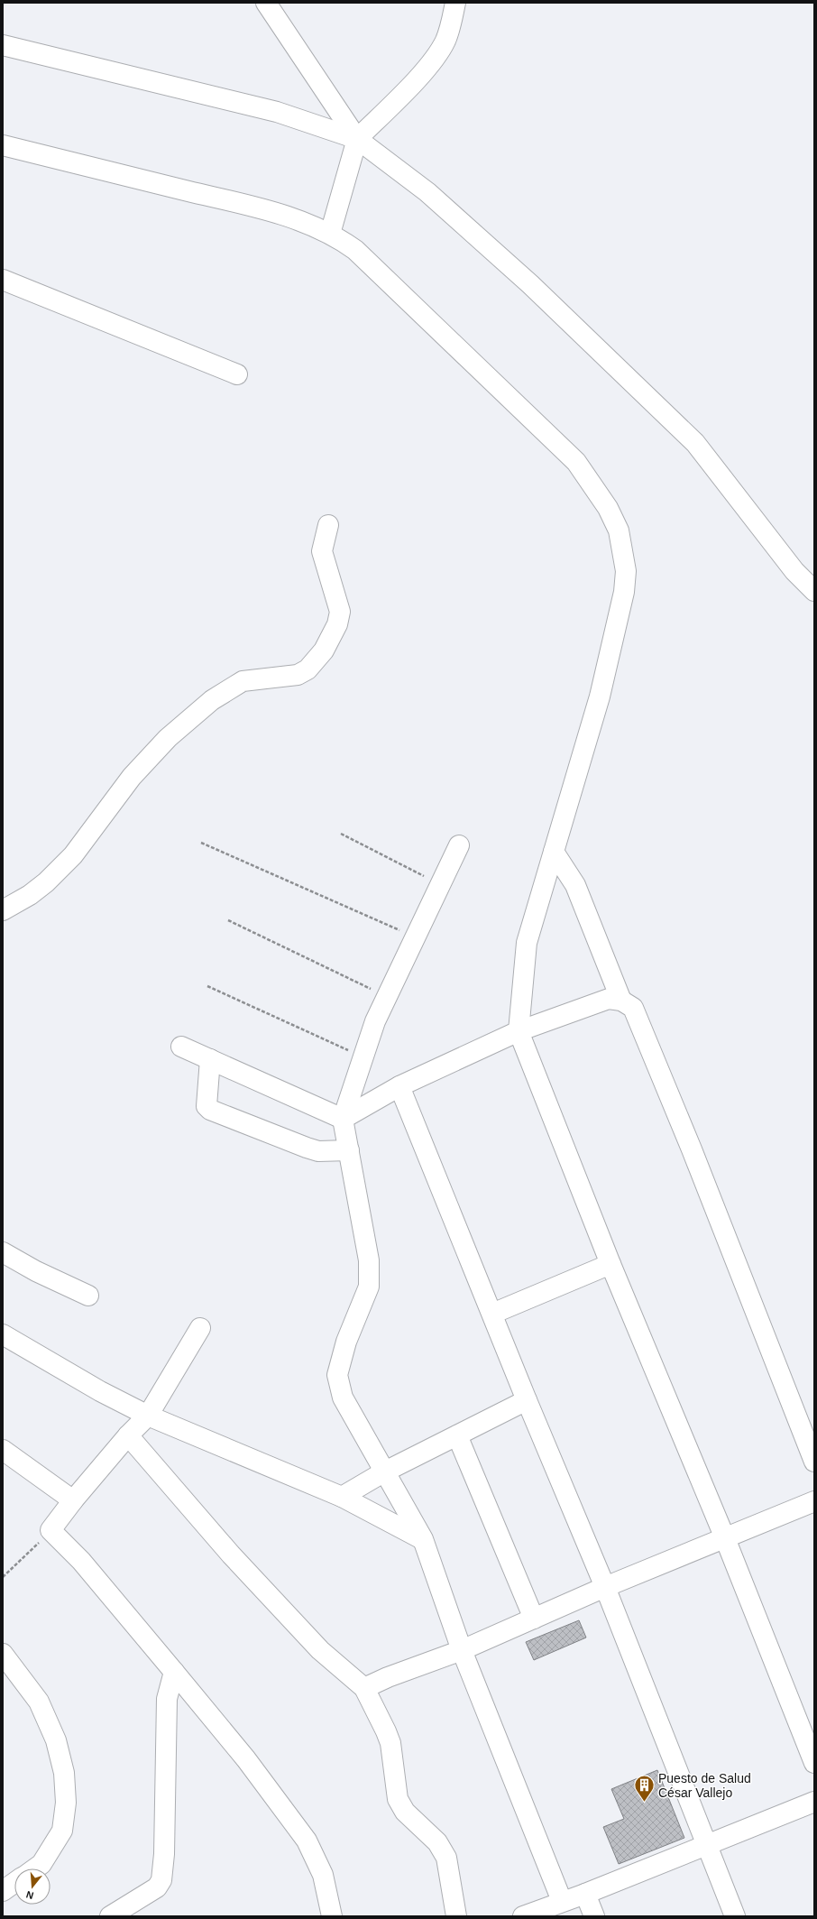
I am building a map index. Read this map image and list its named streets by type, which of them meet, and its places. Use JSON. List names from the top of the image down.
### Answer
{
  "places": {
    "building": ["Puesto de Salud César Vallejo"]
  },
  "north": "bottom"
}
